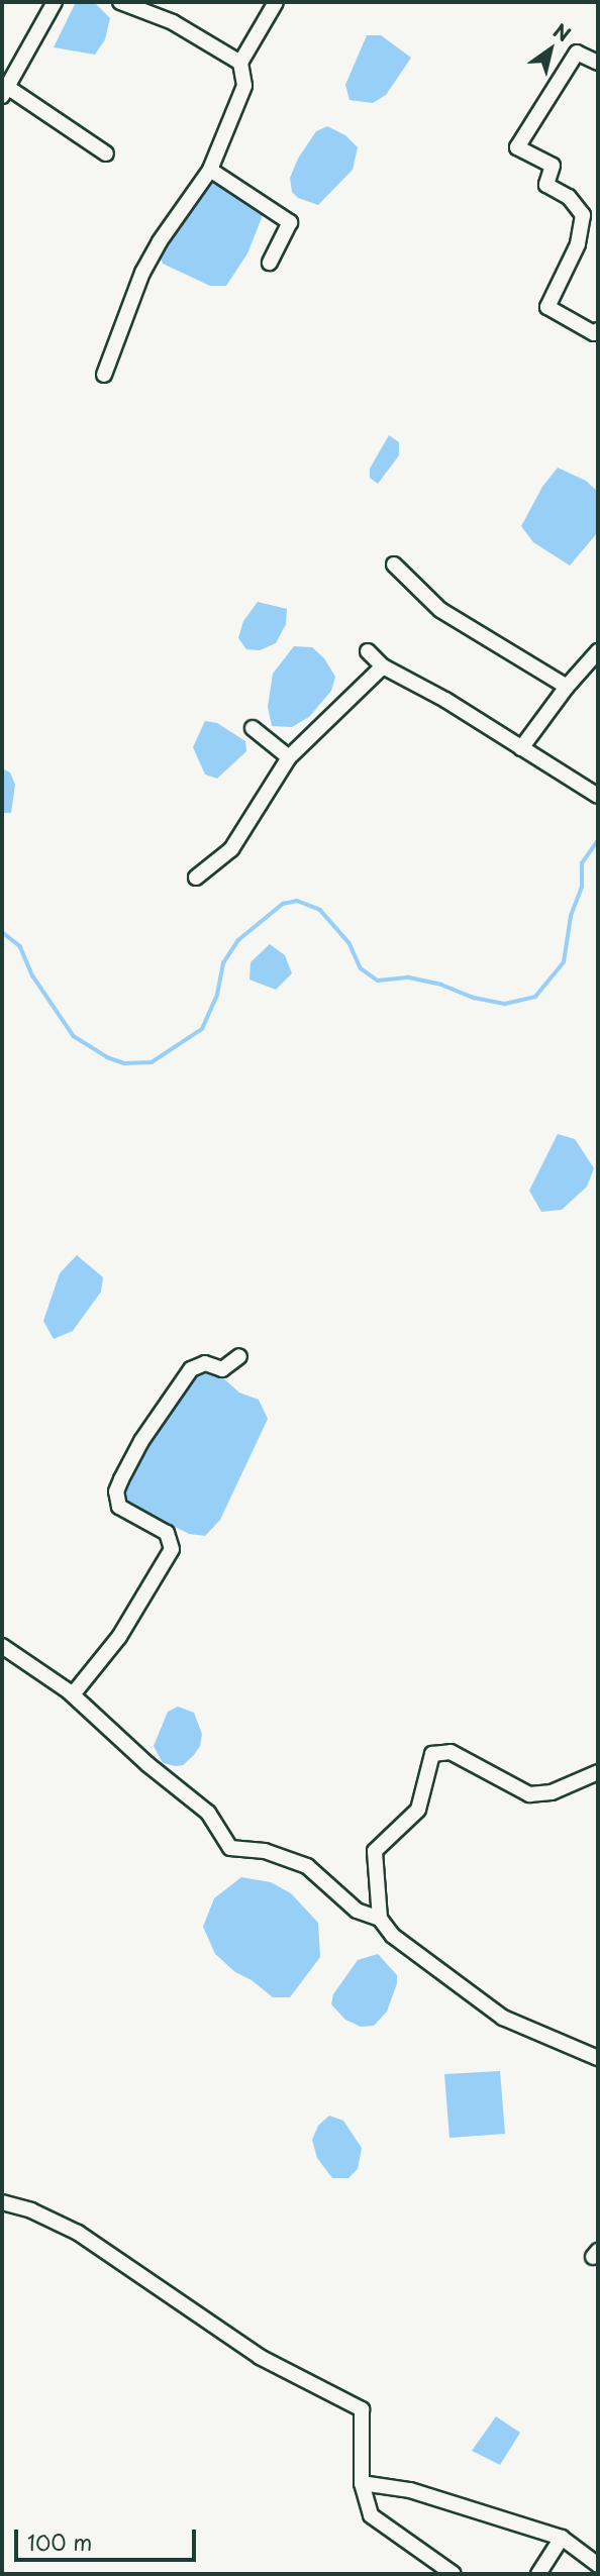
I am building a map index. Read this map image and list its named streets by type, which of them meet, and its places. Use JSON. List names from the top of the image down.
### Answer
{
  "scale_bar": "100 m",
  "north": "top right"
}
